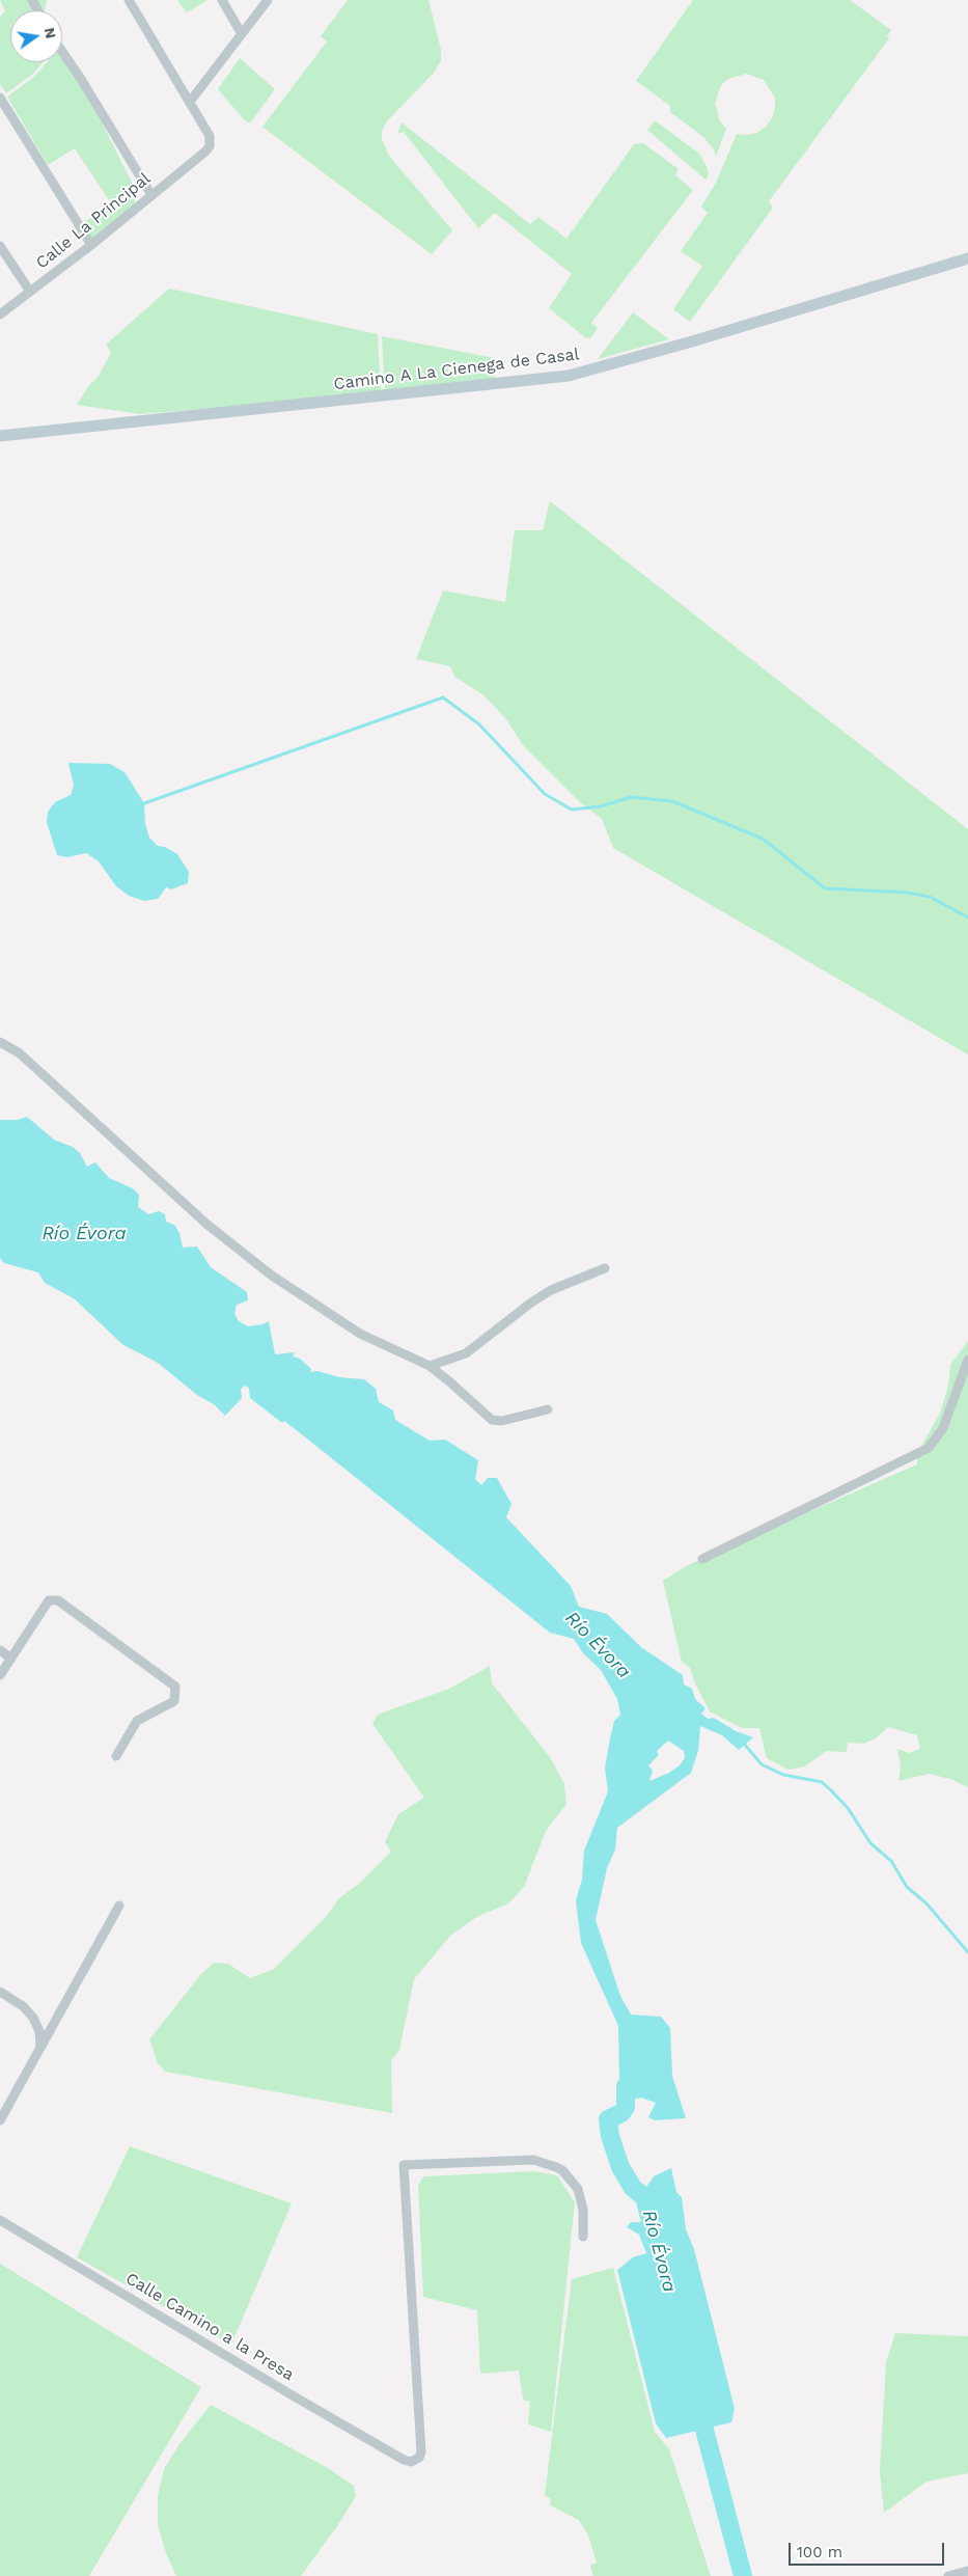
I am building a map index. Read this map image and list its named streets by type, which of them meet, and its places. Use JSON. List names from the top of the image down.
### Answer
{
  "streets": {
    "street": ["Calle La Principal", "Camino A La Cienega de Casal", "Calle Camino a la Presa"]
  },
  "water": ["Río Évora"],
  "scale_bar": "100 m",
  "north": "right"
}
